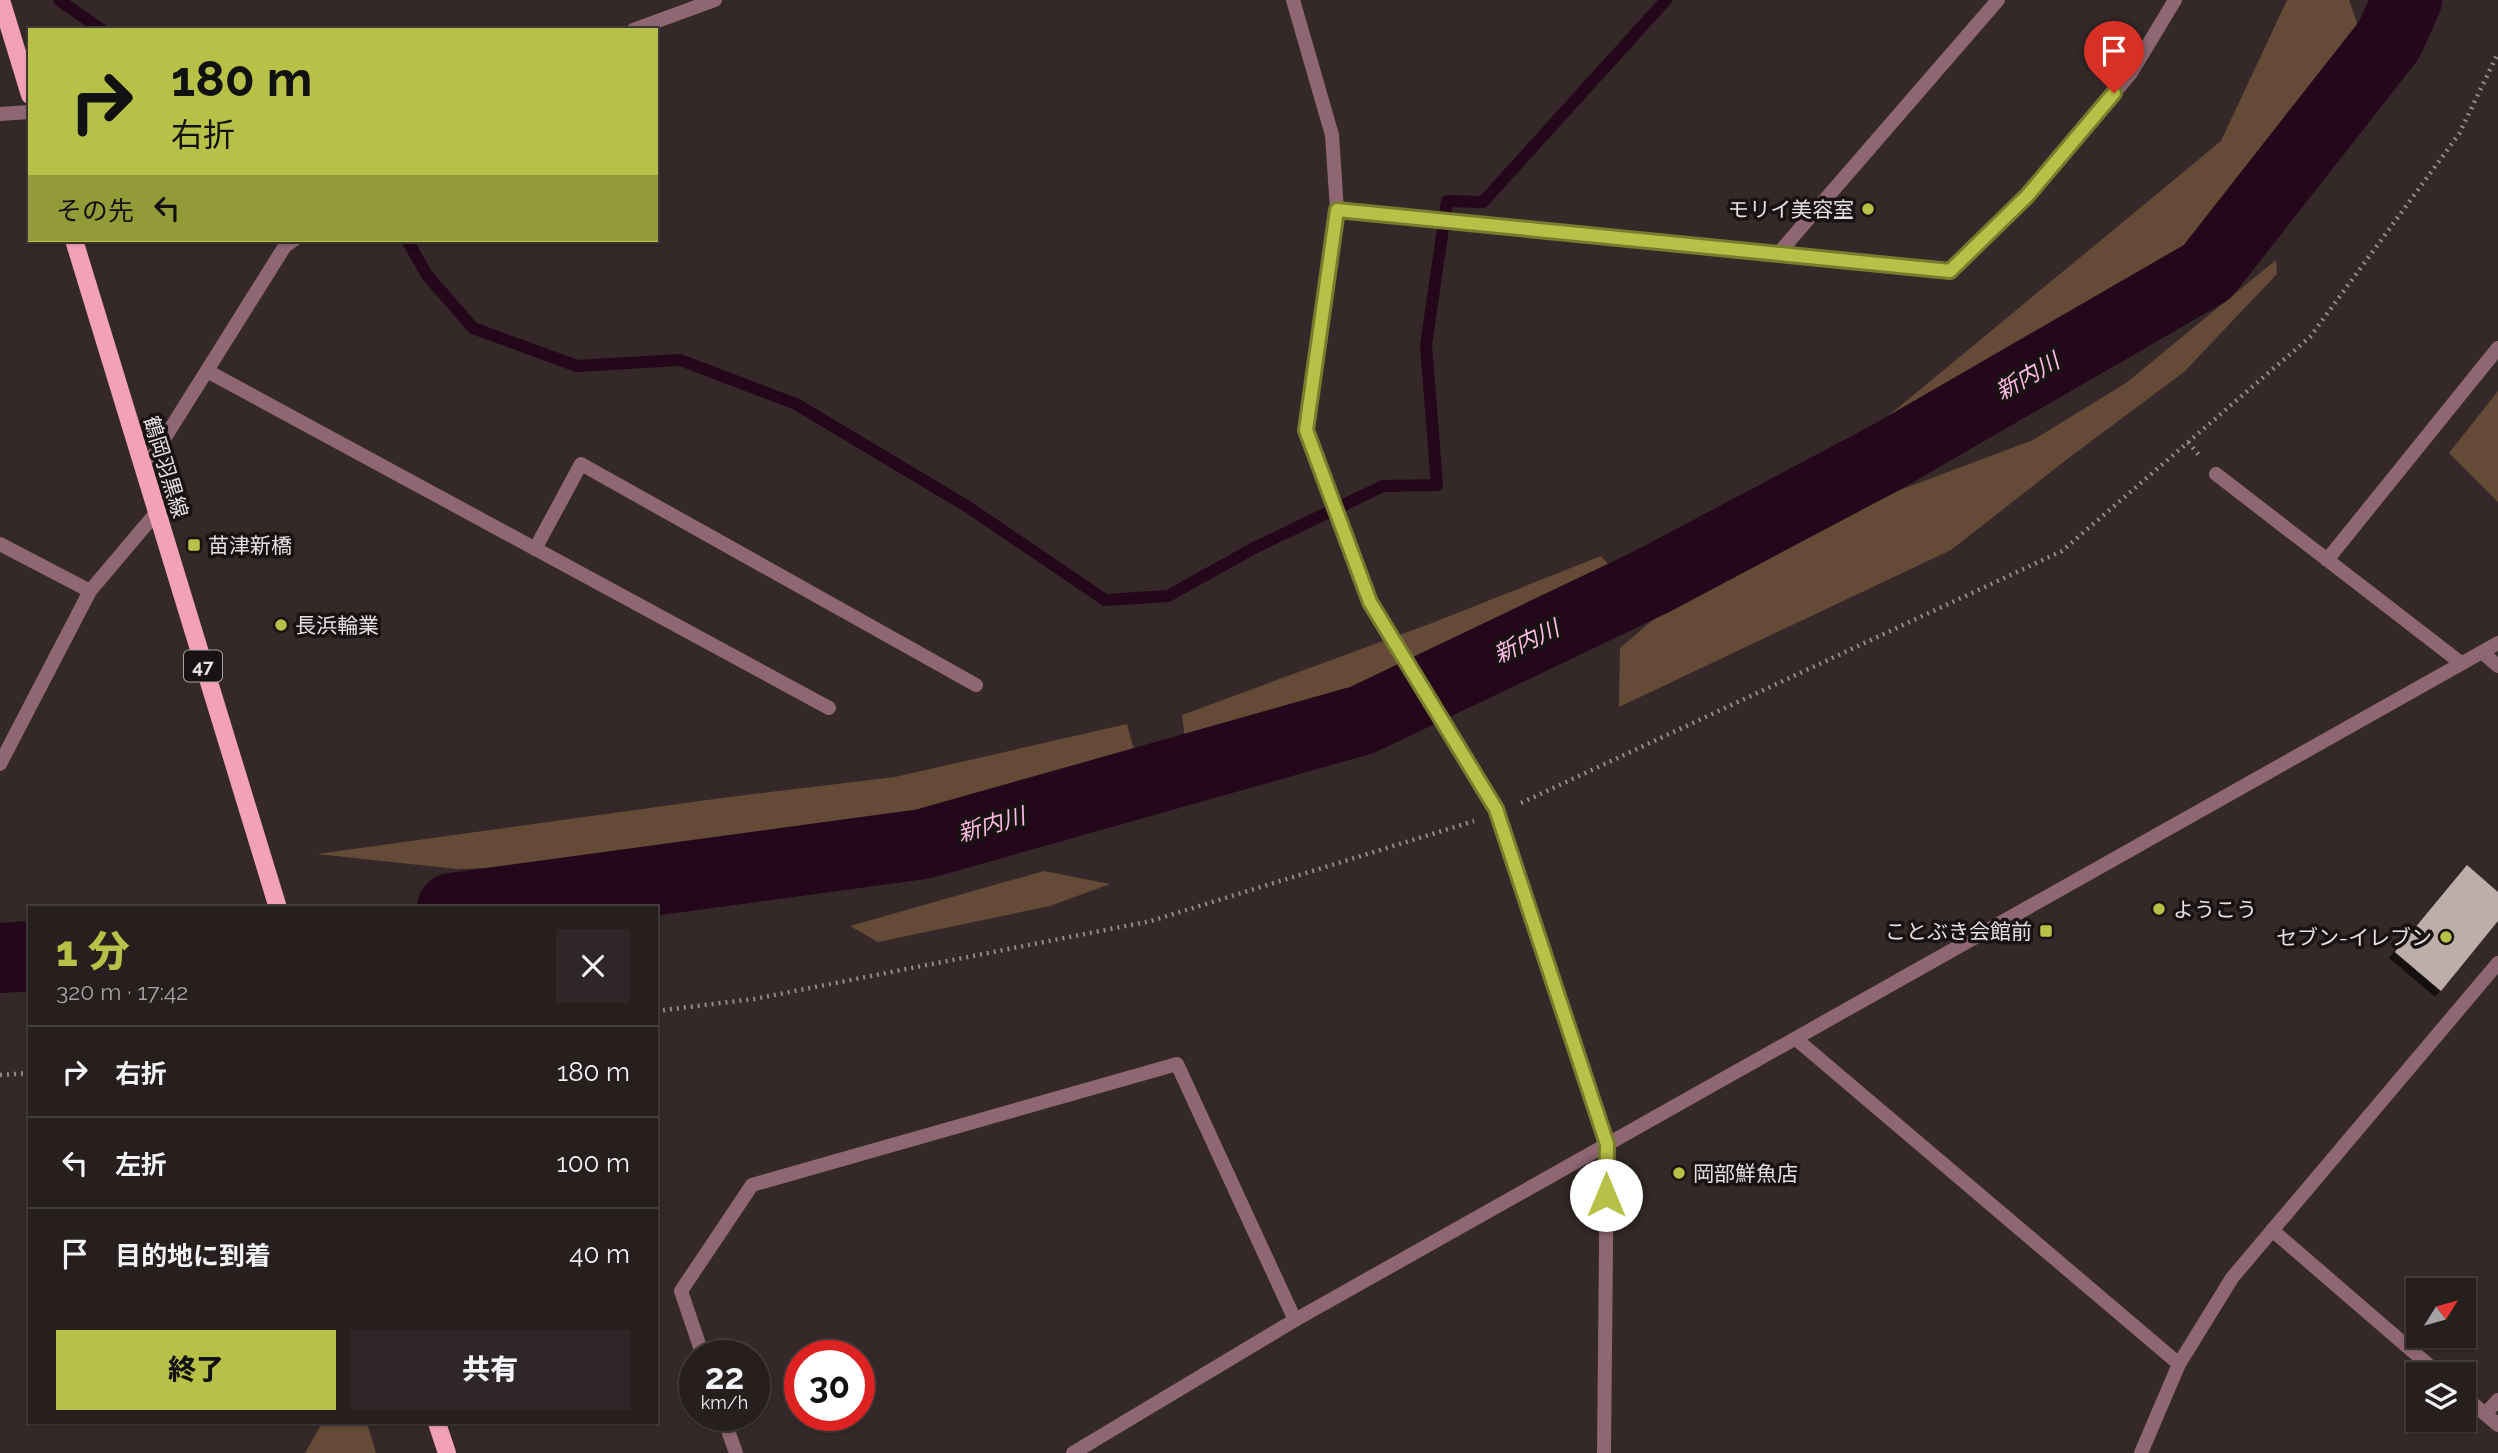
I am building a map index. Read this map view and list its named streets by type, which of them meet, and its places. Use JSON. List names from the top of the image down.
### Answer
{
  "streets": {
    "main road": ["鶴岡羽黒線", "47"]
  },
  "water": ["新内川"],
  "places": {
    "other": [
      "モリイ美容室",
      "長浜輪業",
      "ようこう",
      "セブン-イレブン",
      "岡部鮮魚店"
    ],
    "transit": ["苗津新橋", "ことぶき会館前"]
  },
  "north": "top right",
  "page": {
    "turn": ["180 m", "右折"],
    "then": "その先",
    "heading": ["1 分", "320 m · 17:42"],
    "list": [
      {
        "name": "右折",
        "value": "180 m"
      },
      {
        "name": "左折",
        "value": "100 m"
      },
      {
        "name": "目的地に到着",
        "value": "40 m"
      }
    ],
    "buttons": ["終了", "共有"],
    "speed": "22 km/h",
    "limit": "30"
  }
}
